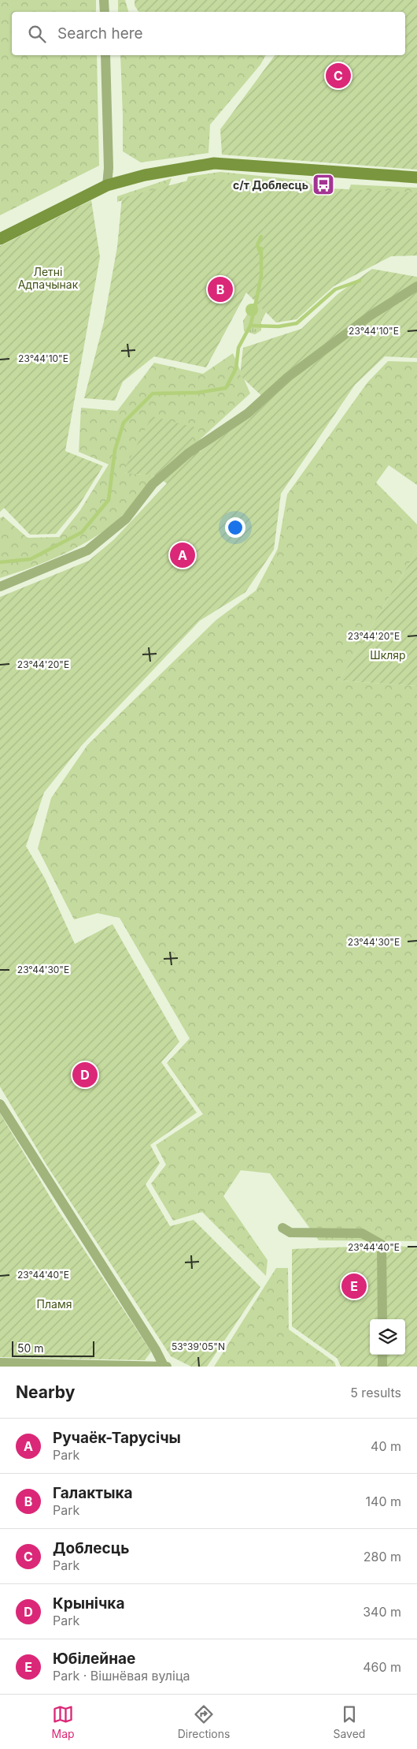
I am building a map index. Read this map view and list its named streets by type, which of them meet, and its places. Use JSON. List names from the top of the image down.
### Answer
{
  "parks": ["Летні Адпачынак", "Шкляр", "Пламя"],
  "places": {
    "bus stop": ["с/т Доблесць"]
  },
  "scale_bar": "50 m",
  "page": {
    "search": "Search here",
    "pins": [
      "C",
      "B",
      "A",
      "D",
      "E"
    ],
    "scale": "50 m",
    "heading": ["Nearby", "5 results"],
    "list": [
      {
        "mark": "A",
        "name": "Ручаёк-Тарусічы",
        "note": "Park",
        "value": "40 m"
      },
      {
        "mark": "B",
        "name": "Галактыка",
        "note": "Park",
        "value": "140 m"
      },
      {
        "mark": "C",
        "name": "Доблесць",
        "note": "Park",
        "value": "280 m"
      },
      {
        "mark": "D",
        "name": "Крынічка",
        "note": "Park",
        "value": "340 m"
      },
      {
        "mark": "E",
        "name": "Юбілейнае",
        "note": "Park · Вішнёвая вуліца",
        "value": "460 m"
      }
    ],
    "nav": ["Map", "Directions", "Saved"]
  },
  "coordinates": [
    "23°44'10\"E",
    "23°44'20\"E",
    "23°44'30\"E",
    "23°44'40\"E",
    "53°39'05\"N"
  ]
}
